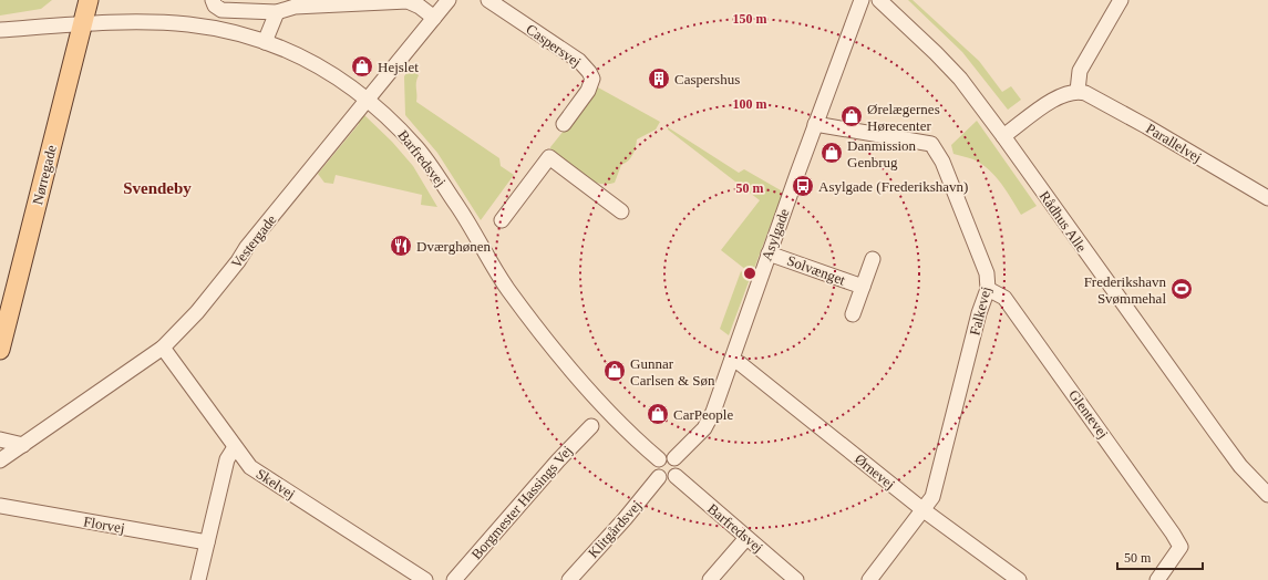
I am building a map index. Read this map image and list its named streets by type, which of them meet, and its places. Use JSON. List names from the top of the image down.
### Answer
{
  "streets": {
    "main road": ["Nørregade"],
    "street": [
      "Caspersvej",
      "Parallelvej",
      "Barfredsvej",
      "Rådhus Alle",
      "Asylgade",
      "Vestergade",
      "Solvænget",
      "Falkevej",
      "Glentevej",
      "Ørnevej",
      "Skelvej",
      "Borgmester Hassings Vej",
      "Florvej",
      "Klitgårdsvej"
    ]
  },
  "crossings": [
    ["Barfredsvej", "Nørregade"],
    ["Barfredsvej", "Asylgade"],
    ["Barfredsvej", "Vestergade"],
    ["Barfredsvej", "Klitgårdsvej"],
    ["Asylgade", "Solvænget"],
    ["Asylgade", "Falkevej"],
    ["Asylgade", "Ørnevej"],
    ["Asylgade", "Klitgårdsvej"],
    ["Vestergade", "Skelvej"],
    ["Falkevej", "Glentevej"],
    ["Falkevej", "Ørnevej"]
  ],
  "districts": ["Svendeby"],
  "places": {
    "shop": [
      "Hejslet",
      "Ørelægernes Hørecenter",
      "Danmission Genbrug",
      "Gunnar Carlsen & Søn",
      "CarPeople"
    ],
    "building": ["Caspershus"],
    "bus stop": ["Asylgade (Frederikshavn)"],
    "restaurant": ["Dværghønen"],
    "sports": ["Frederikshavn Svømmehal"]
  },
  "scale_bar": "50 m",
  "rings": ["150 m", "100 m", "50 m"]
}
